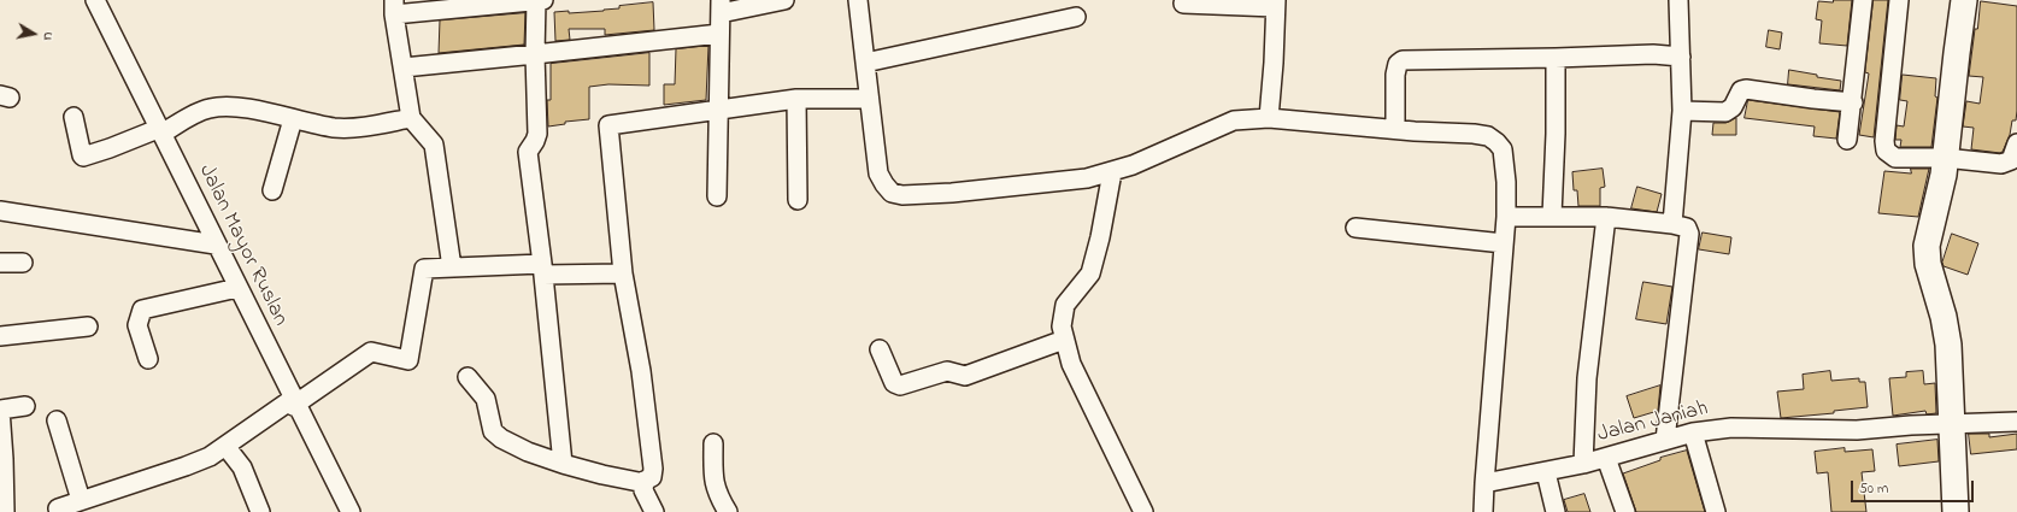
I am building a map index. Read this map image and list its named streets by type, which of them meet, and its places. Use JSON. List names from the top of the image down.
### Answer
{
  "streets": {
    "street": ["Jalan Mayor Ruslan", "Jalan Janiah"]
  },
  "scale_bar": "50 m",
  "north": "right"
}
